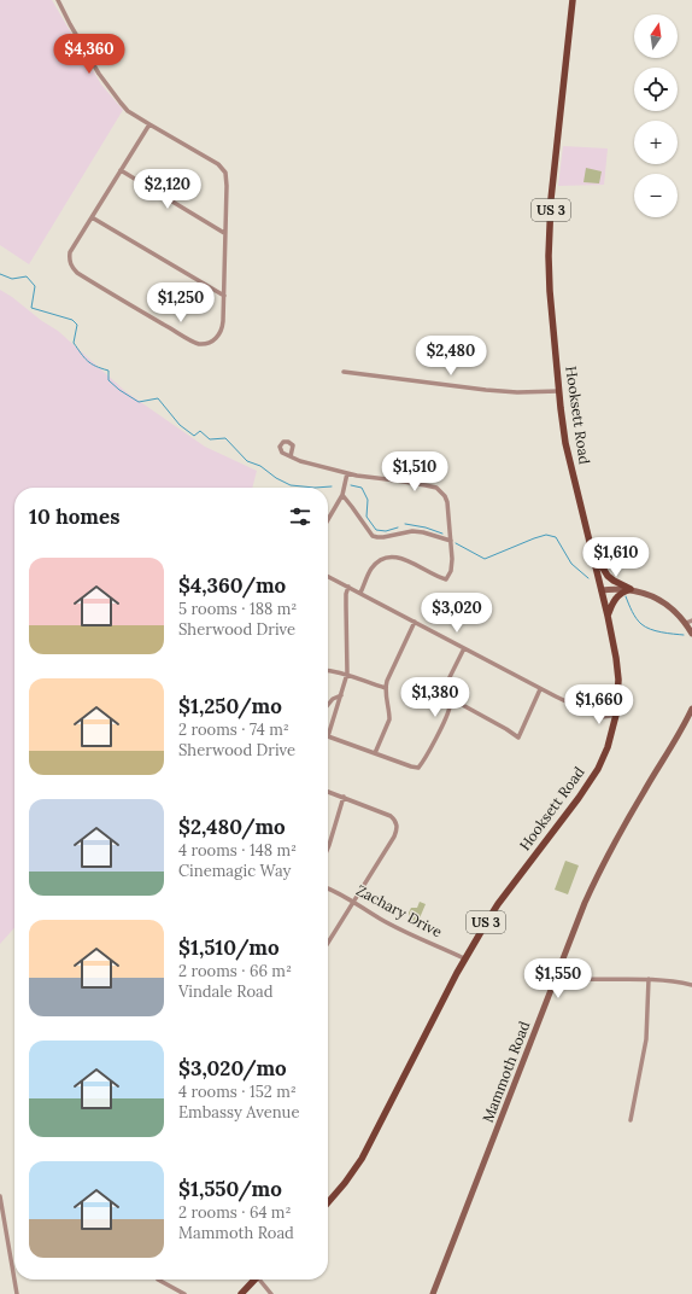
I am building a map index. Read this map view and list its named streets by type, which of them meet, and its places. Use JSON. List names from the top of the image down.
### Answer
{
  "streets": {
    "main road": ["US 3", "Hooksett Road", "Mammoth Road"],
    "street": ["Zachary Drive"]
  },
  "crossings": [
    ["Hooksett Road", "Zachary Drive"]
  ],
  "north": "top",
  "page": {
    "map_buttons": ["+", "−"],
    "price": [
      "$4,360",
      "$2,120",
      "$1,250",
      "$2,480",
      "$1,510",
      "$1,610",
      "$3,020",
      "$1,380",
      "$1,660",
      "$1,550"
    ],
    "heading": "10 homes",
    "list": [
      {
        "name": "$4,360/mo",
        "note": "5 rooms · 188 m² · Sherwood Drive"
      },
      {
        "name": "$1,250/mo",
        "note": "2 rooms · 74 m² · Sherwood Drive"
      },
      {
        "name": "$2,480/mo",
        "note": "4 rooms · 148 m² · Cinemagic Way"
      },
      {
        "name": "$1,510/mo",
        "note": "2 rooms · 66 m² · Vindale Road"
      },
      {
        "name": "$3,020/mo",
        "note": "4 rooms · 152 m² · Embassy Avenue"
      },
      {
        "name": "$1,550/mo",
        "note": "2 rooms · 64 m² · Mammoth Road"
      }
    ]
  }
}
